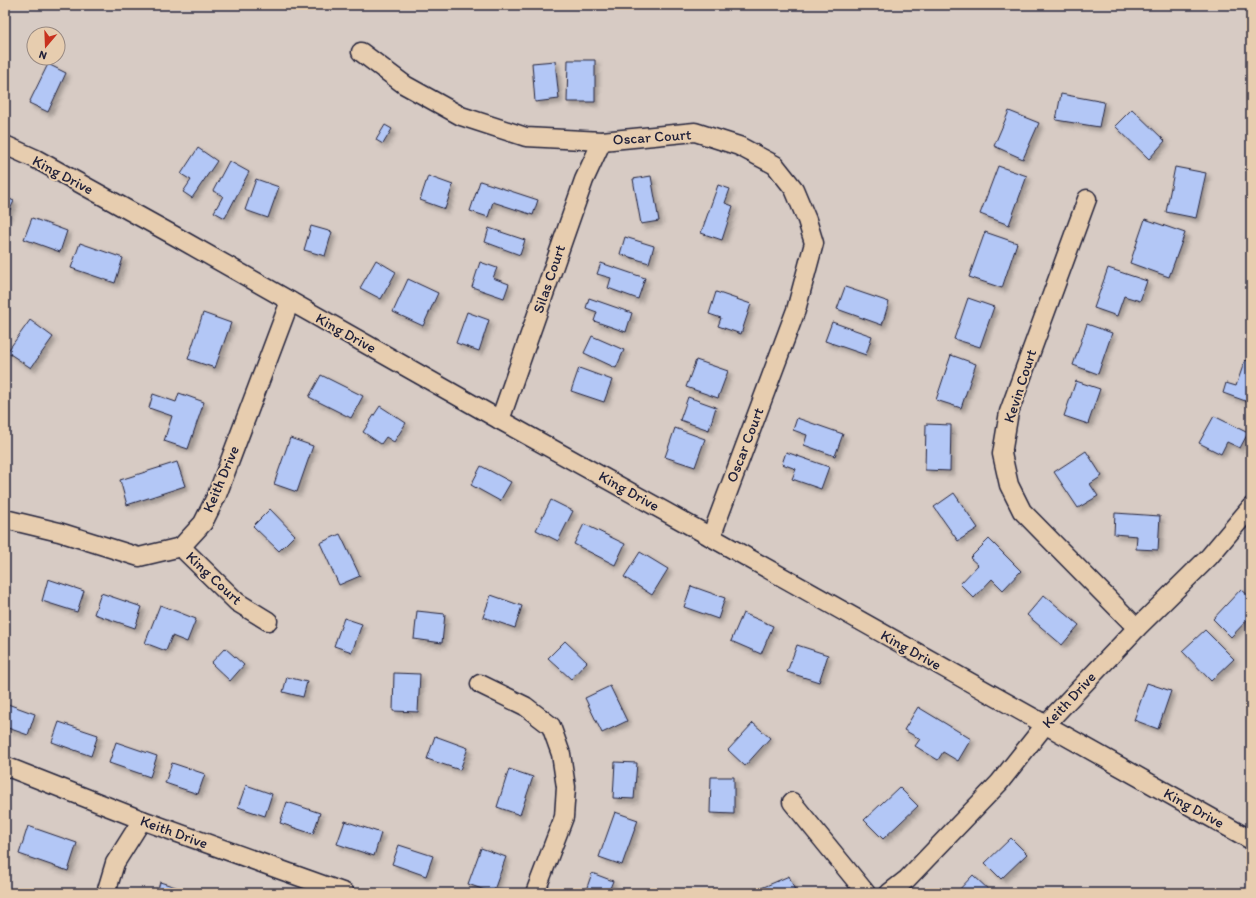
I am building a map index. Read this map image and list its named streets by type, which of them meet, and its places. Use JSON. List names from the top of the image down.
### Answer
{
  "streets": {
    "street": [
      "Oscar Court",
      "King Drive",
      "Silas Court",
      "Kevin Court",
      "Keith Drive",
      "King Court"
    ]
  },
  "crossings": [
    ["Oscar Court", "King Drive"],
    ["Oscar Court", "Silas Court"],
    ["King Drive", "Silas Court"],
    ["King Drive", "Keith Drive"],
    ["Kevin Court", "Keith Drive"],
    ["Keith Drive", "King Court"]
  ],
  "north": "bottom"
}
